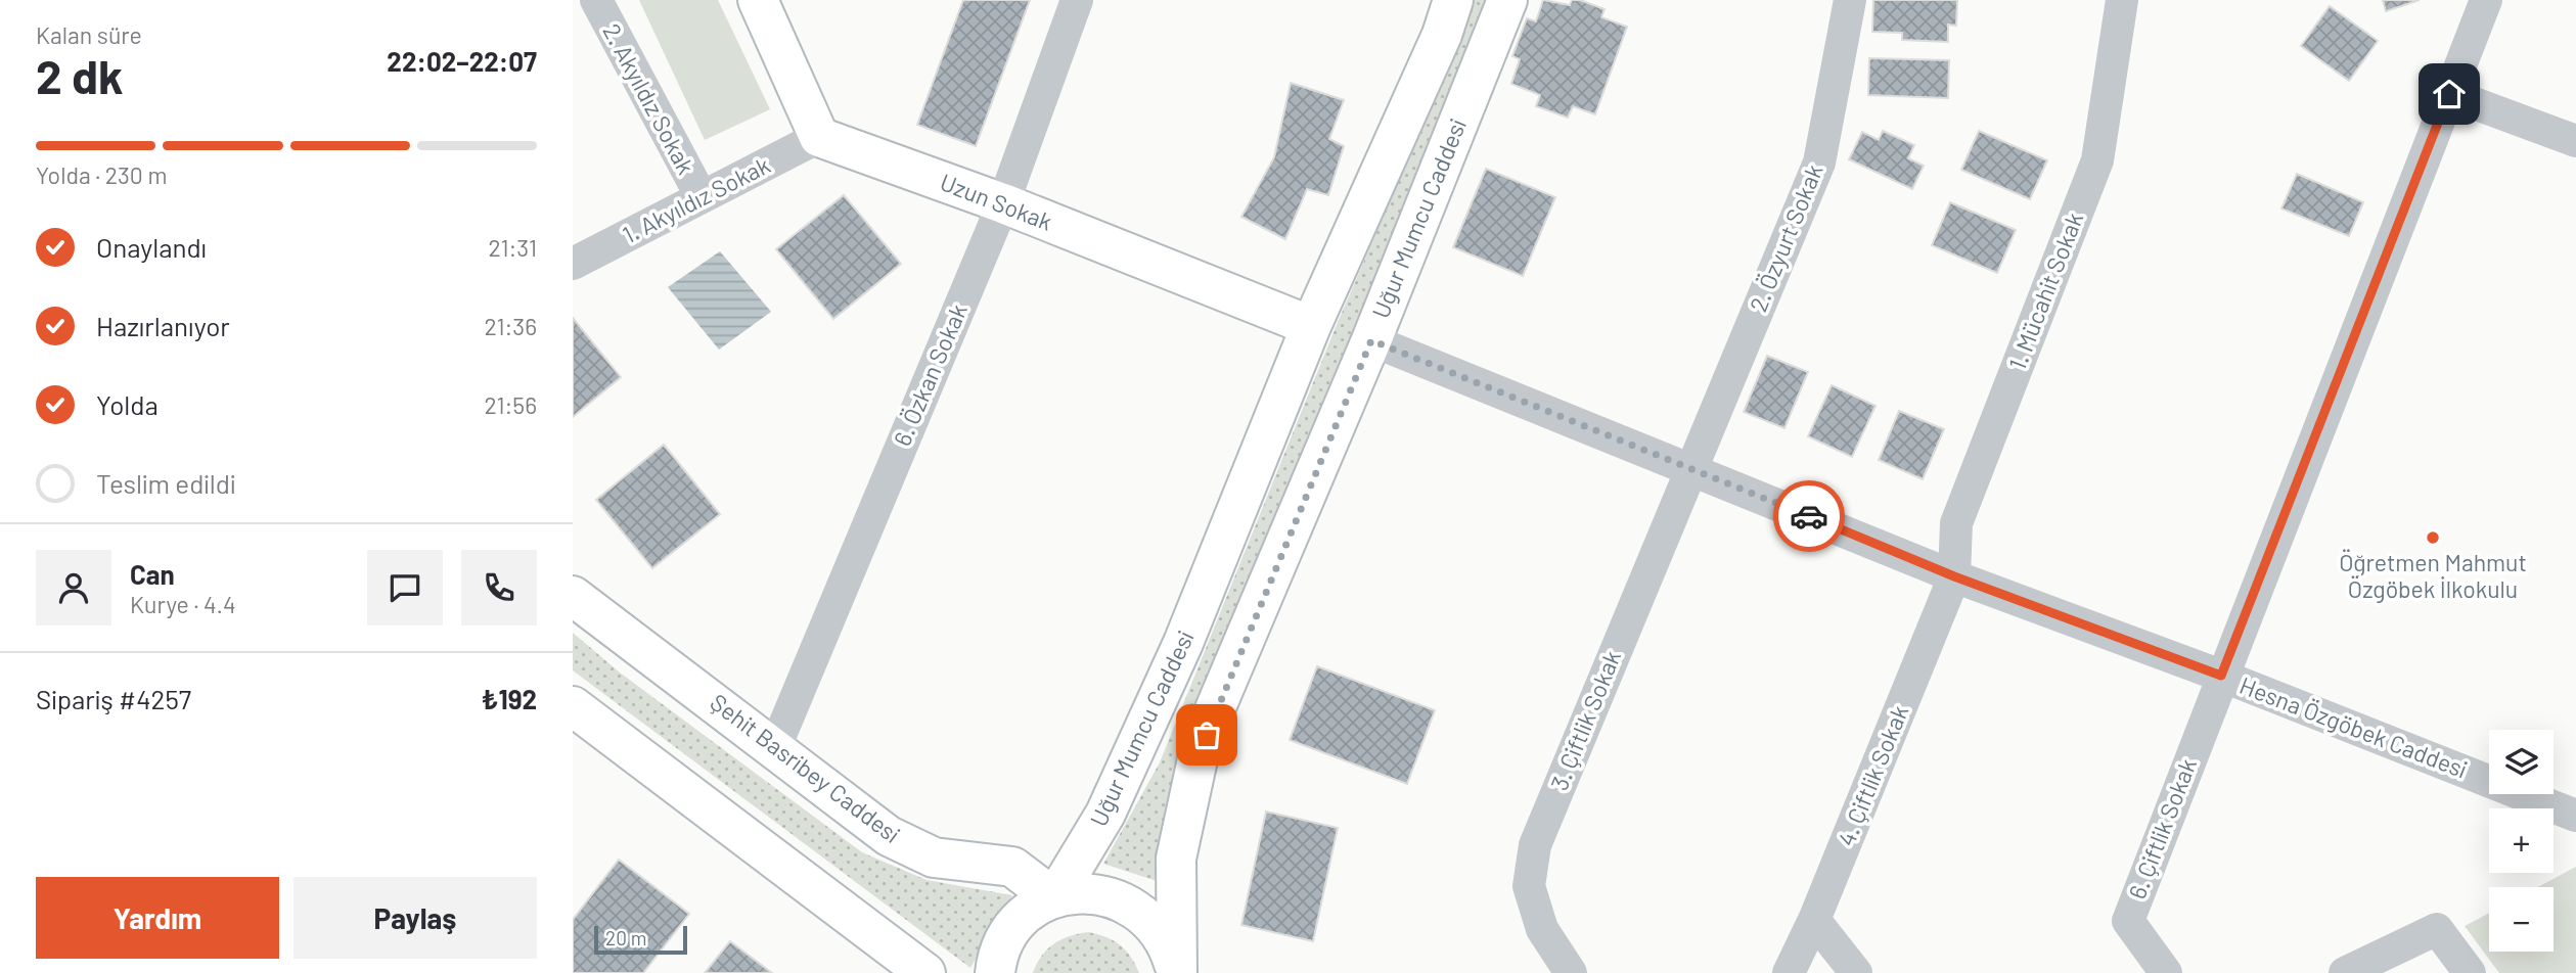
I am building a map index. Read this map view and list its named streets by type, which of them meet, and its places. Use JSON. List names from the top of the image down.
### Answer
{
  "streets": {
    "street": [
      "2. Akyıldız Sokak",
      "1. Akyıldız Sokak",
      "Uzun Sokak",
      "Uğur Mumcu Caddesi",
      "2. Özyurt Sokak",
      "1. Mücahit Sokak",
      "6. Özkan Sokak",
      "3. Çiftlik Sokak",
      "Hesna Özgöbek Caddesi",
      "Şehit Basribey Caddesi",
      "4. Çiftlik Sokak",
      "6. Çiftlik Sokak"
    ]
  },
  "crossings": [
    ["2. Akyıldız Sokak", "1. Akyıldız Sokak"],
    ["1. Akyıldız Sokak", "Uzun Sokak"],
    ["Uzun Sokak", "Uğur Mumcu Caddesi"],
    ["Uzun Sokak", "6. Özkan Sokak"],
    ["Uğur Mumcu Caddesi", "Hesna Özgöbek Caddesi"],
    ["Uğur Mumcu Caddesi", "Şehit Basribey Caddesi"],
    ["2. Özyurt Sokak", "3. Çiftlik Sokak"],
    ["2. Özyurt Sokak", "Hesna Özgöbek Caddesi"],
    ["1. Mücahit Sokak", "Hesna Özgöbek Caddesi"],
    ["1. Mücahit Sokak", "4. Çiftlik Sokak"],
    ["6. Özkan Sokak", "Şehit Basribey Caddesi"],
    ["3. Çiftlik Sokak", "Hesna Özgöbek Caddesi"],
    ["Hesna Özgöbek Caddesi", "4. Çiftlik Sokak"],
    ["Hesna Özgöbek Caddesi", "6. Çiftlik Sokak"]
  ],
  "places": ["Öğretmen Mahmut Özgöbek İlkokulu"],
  "scale_bar": "20 m",
  "page": {
    "heading": ["2 dk", "Kalan süre", "22:02–22:07"],
    "panel": [
      "Can",
      "Kurye · 4.4",
      "Sipariş #4257",
      "₺192"
    ],
    "bar": "Yolda · 230 m",
    "list": [
      ["Onaylandı", "21:31"],
      ["Hazırlanıyor", "21:36"],
      ["Yolda", "21:56"],
      "Teslim edildi"
    ],
    "map_buttons": ["+", "−"],
    "buttons": ["Yardım", "Paylaş"],
    "scale": "20 m"
  }
}
